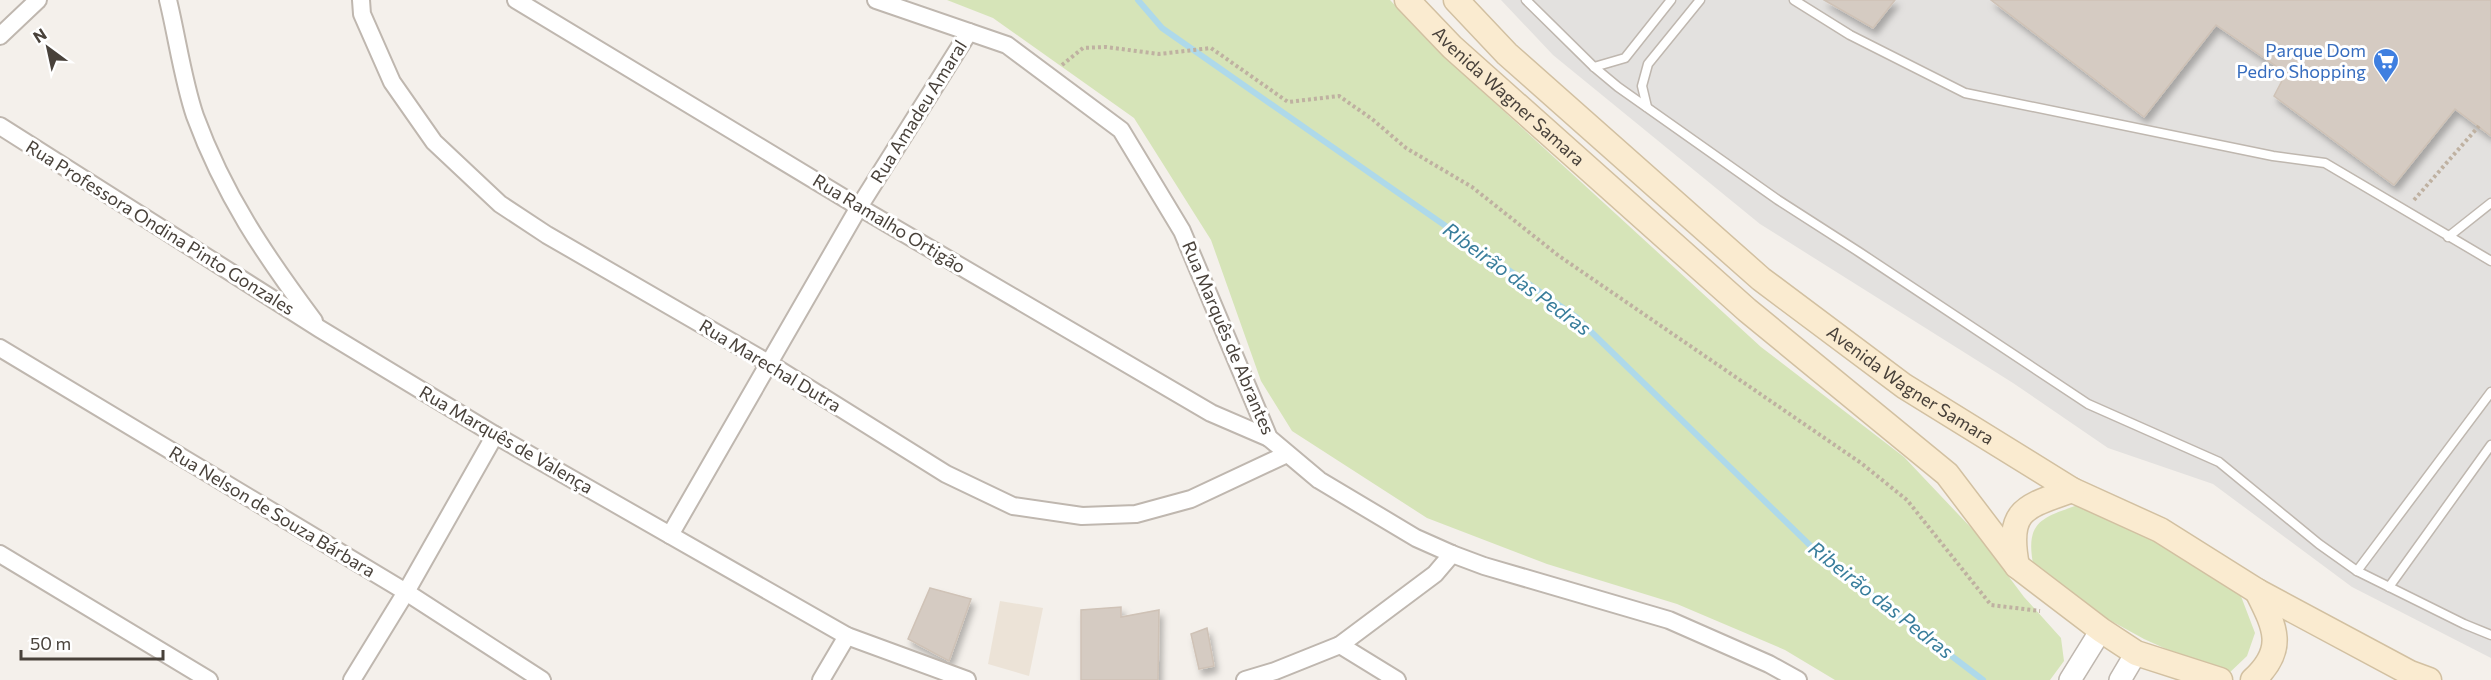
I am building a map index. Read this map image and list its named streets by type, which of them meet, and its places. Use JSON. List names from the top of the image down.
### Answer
{
  "streets": {
    "main road": ["Avenida Wagner Samara"],
    "street": [
      "Rua Amadeu Amaral",
      "Rua Ramalho Ortigão",
      "Rua Professora Ondina Pinto Gonzales",
      "Rua Marquês de Abrantes",
      "Rua Marechal Dutra",
      "Rua Marquês de Valença",
      "Rua Nelson de Souza Bárbara"
    ]
  },
  "crossings": [
    ["Rua Amadeu Amaral", "Rua Ramalho Ortigão"],
    ["Rua Amadeu Amaral", "Rua Marquês de Abrantes"],
    ["Rua Amadeu Amaral", "Rua Marechal Dutra"],
    ["Rua Amadeu Amaral", "Rua Marquês de Valença"],
    ["Rua Ramalho Ortigão", "Rua Marquês de Abrantes"],
    ["Rua Professora Ondina Pinto Gonzales", "Rua Marquês de Valença"],
    ["Rua Marquês de Abrantes", "Rua Marechal Dutra"]
  ],
  "water": ["Ribeirão das Pedras"],
  "places": {
    "supermarket": ["Parque Dom Pedro Shopping"]
  },
  "scale_bar": "50 m",
  "north": "top left"
}
